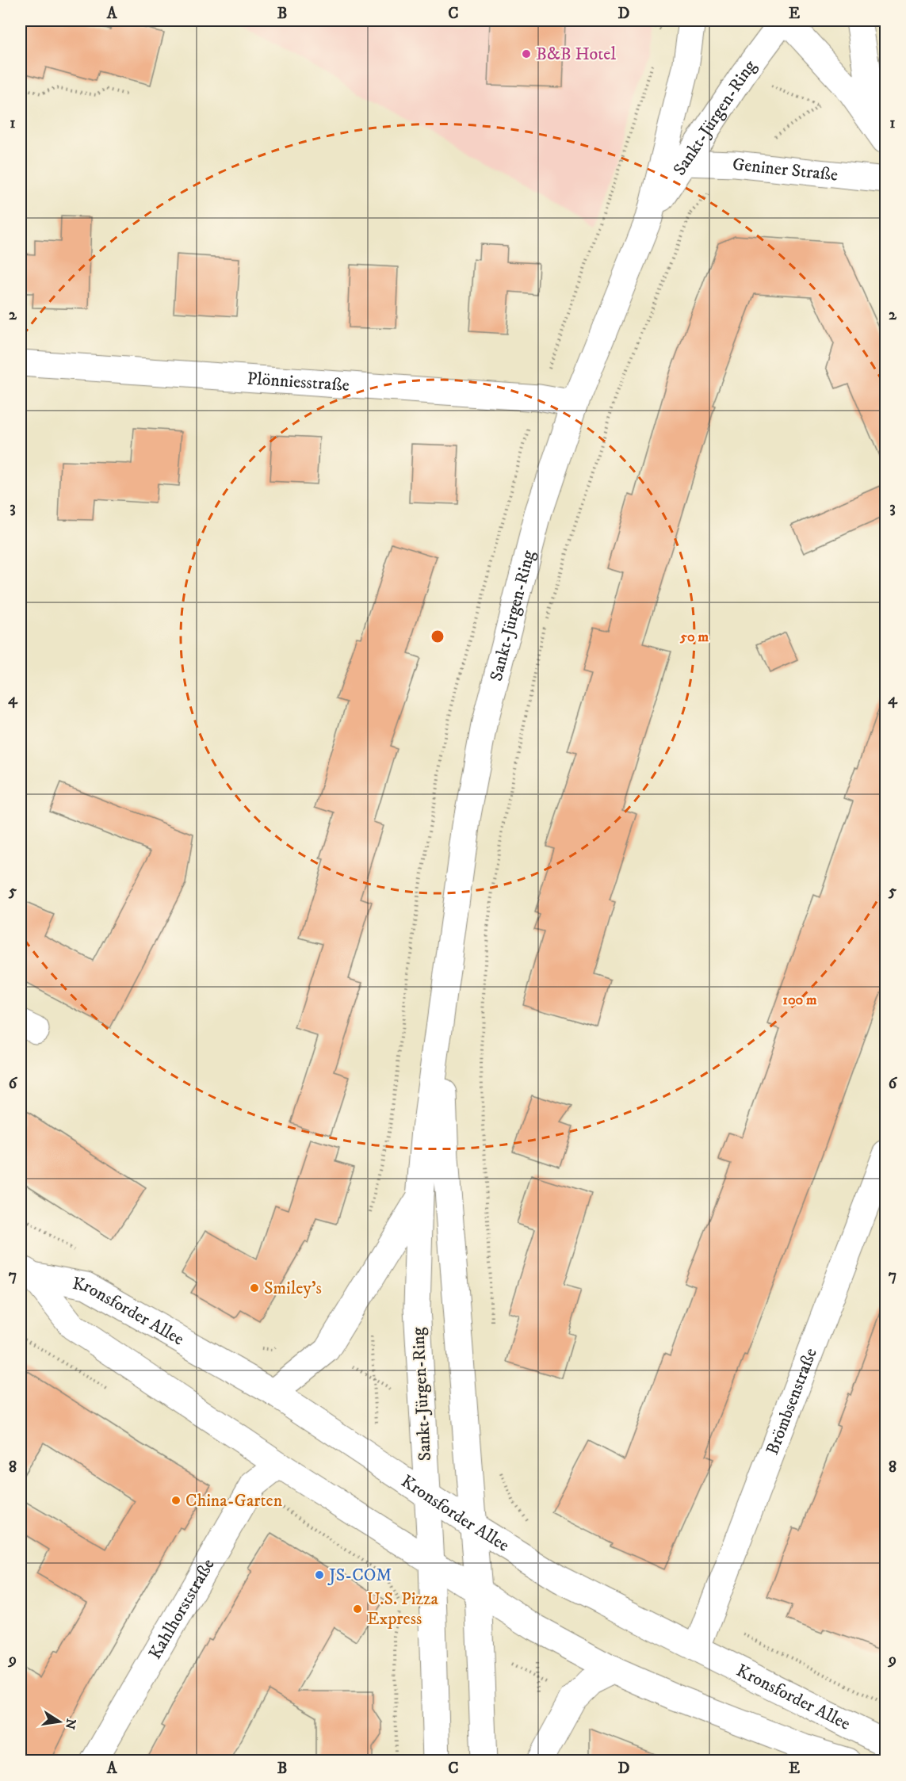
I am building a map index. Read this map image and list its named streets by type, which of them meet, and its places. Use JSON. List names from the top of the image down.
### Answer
{
  "streets": {
    "main road": [
      "Sankt-Jürgen-Ring",
      "Geniner Straße",
      "Plönniesstraße",
      "Kronsforder Allee",
      "Brömbsenstraße",
      "Kahlhorststraße"
    ]
  },
  "crossings": [
    ["Sankt-Jürgen-Ring", "Geniner Straße"],
    ["Sankt-Jürgen-Ring", "Plönniesstraße"],
    ["Sankt-Jürgen-Ring", "Kronsforder Allee"],
    ["Kronsforder Allee", "Brömbsenstraße"],
    ["Kronsforder Allee", "Kahlhorststraße"]
  ],
  "places": [
    "B&B Hotel",
    "Smiley's",
    "China-Garten",
    "JS-COM",
    "U.S. Pizza Express"
  ],
  "north": "right",
  "grid": {
    "columns": [
      "A",
      "B",
      "C",
      "D",
      "E"
    ],
    "rows": [
      "1",
      "2",
      "3",
      "4",
      "5",
      "6",
      "7",
      "8",
      "9"
    ]
  },
  "rings": ["50 m", "100 m"]
}
